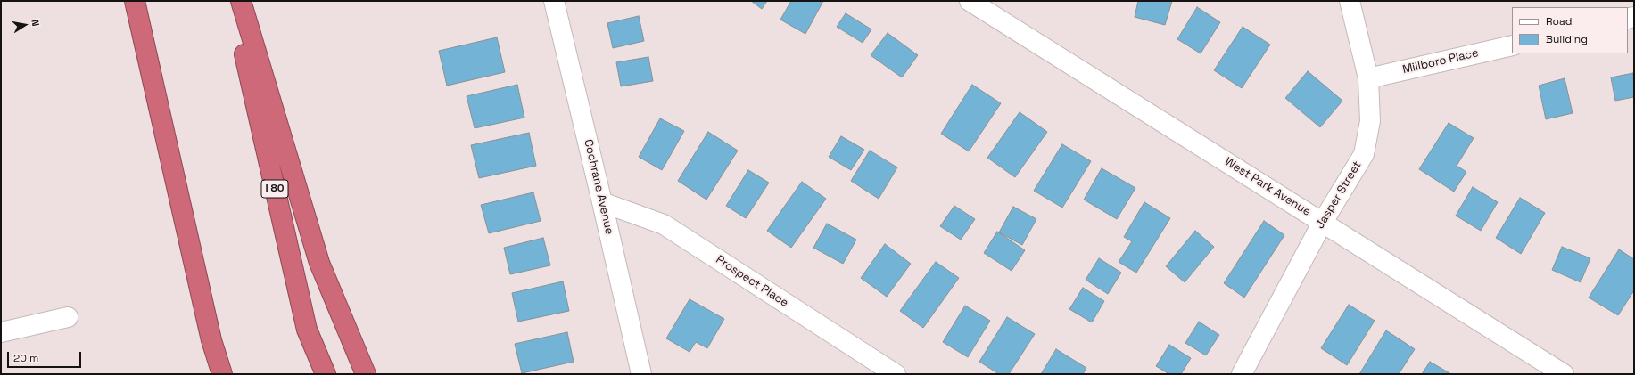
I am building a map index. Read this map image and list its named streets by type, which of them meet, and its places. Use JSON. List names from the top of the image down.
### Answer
{
  "streets": {
    "highway": ["I 80"],
    "street": [
      "Millboro Place",
      "Cochrane Avenue",
      "West Park Avenue",
      "Jasper Street",
      "Prospect Place"
    ]
  },
  "crossings": [
    ["Millboro Place", "Jasper Street"],
    ["Cochrane Avenue", "Prospect Place"],
    ["West Park Avenue", "Jasper Street"]
  ],
  "legend": ["Road", "Building"],
  "scale_bar": "20 m",
  "north": "right"
}
